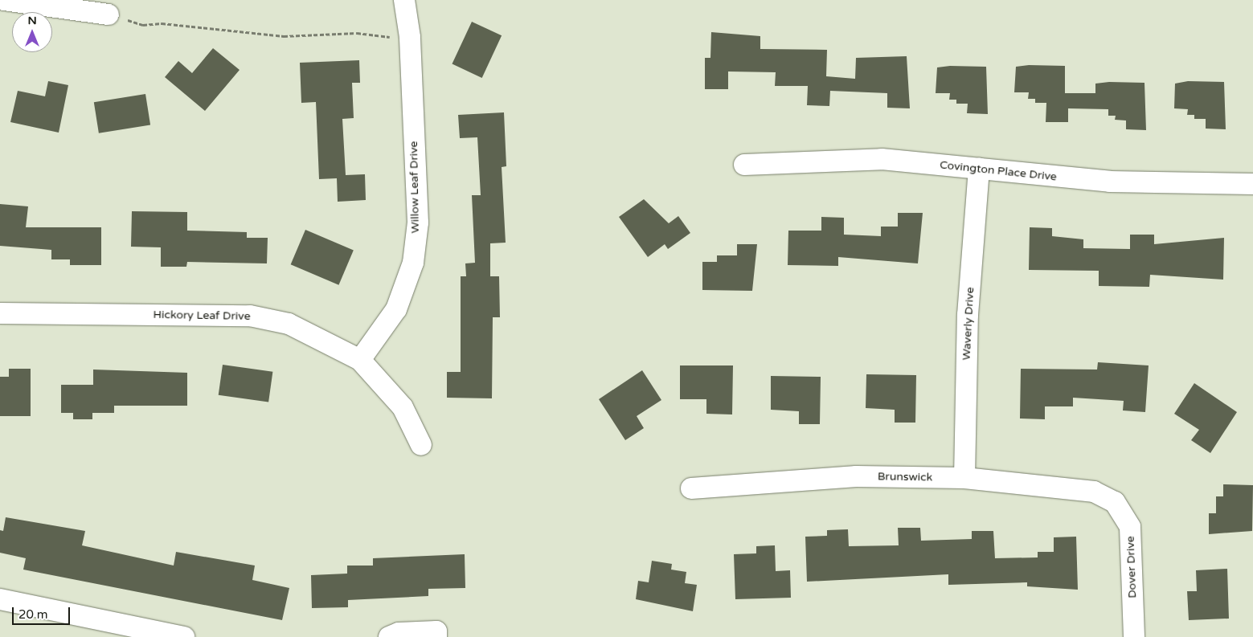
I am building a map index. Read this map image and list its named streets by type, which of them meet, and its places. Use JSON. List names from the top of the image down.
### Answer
{
  "streets": {
    "street": [
      "Covington Place Drive",
      "Willow Leaf Drive",
      "Hickory Leaf Drive",
      "Waverly Drive",
      "Brunswick",
      "Dover Drive"
    ]
  },
  "crossings": [
    ["Covington Place Drive", "Waverly Drive"],
    ["Willow Leaf Drive", "Hickory Leaf Drive"],
    ["Waverly Drive", "Brunswick"],
    ["Brunswick", "Dover Drive"]
  ],
  "scale_bar": "20 m",
  "north": "top"
}
